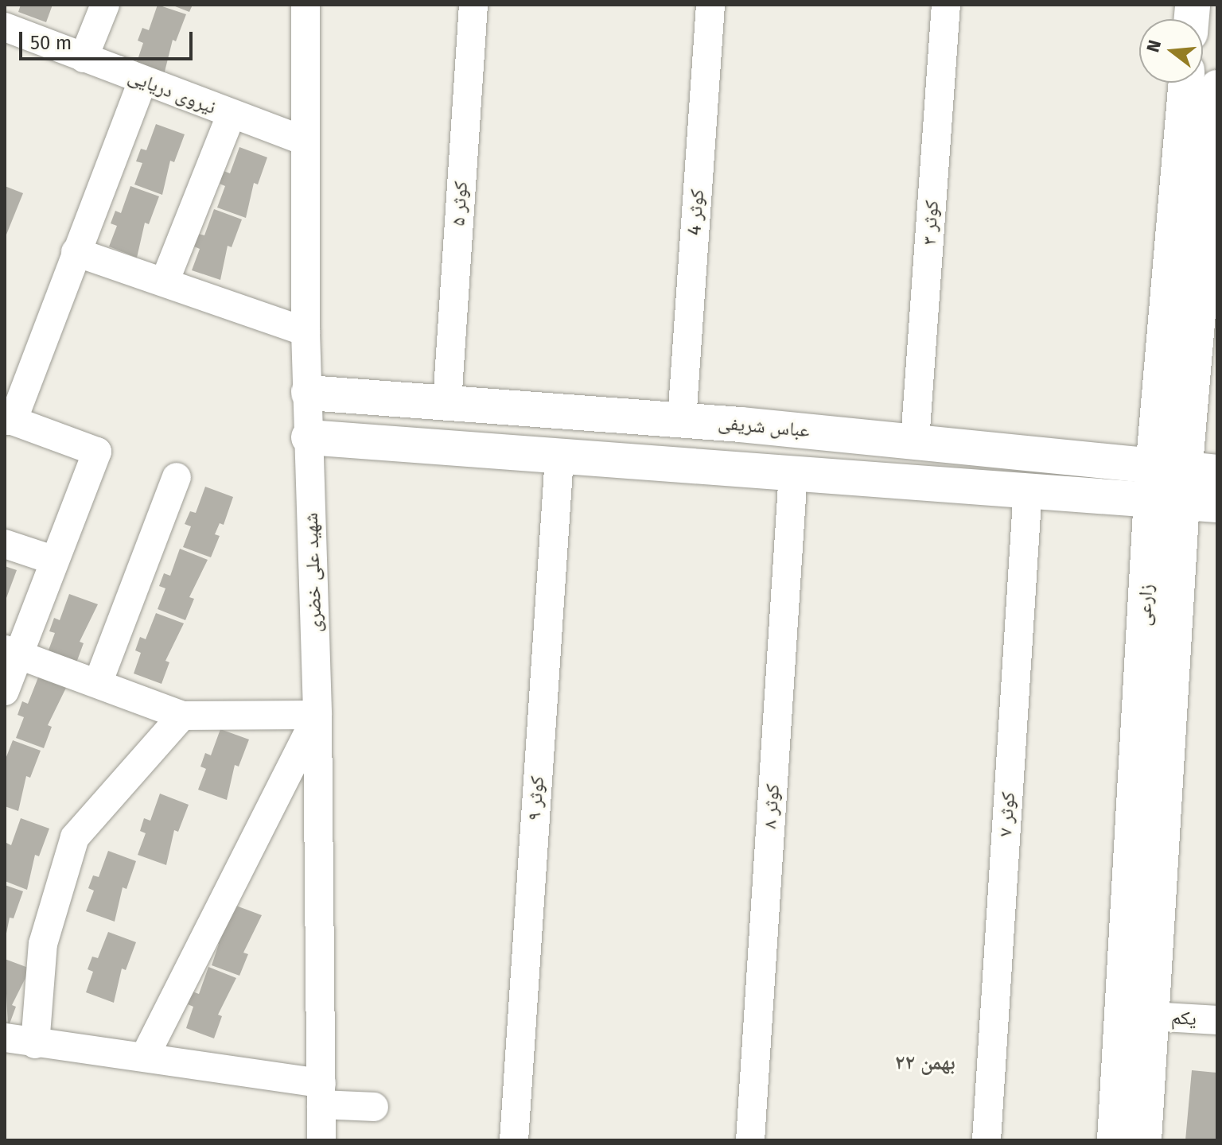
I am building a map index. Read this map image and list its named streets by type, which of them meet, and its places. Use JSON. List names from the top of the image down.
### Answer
{
  "streets": {
    "main road": ["عباس شریفی", "زارعی"],
    "street": [
      "نیروی دریایی",
      "کوثر ۵",
      "کوثر 4",
      "کوثر ۳",
      "شهید علی خضری",
      "کوثر ۹",
      "کوثر ۸",
      "کوثر ۷",
      "یکم"
    ]
  },
  "crossings": [
    ["نیروی دریایی", "شهید علی خضری"],
    ["کوثر ۵", "عباس شریفی"],
    ["کوثر 4", "عباس شریفی"],
    ["کوثر ۳", "عباس شریفی"],
    ["عباس شریفی", "شهید علی خضری"],
    ["عباس شریفی", "زارعی"],
    ["عباس شریفی", "کوثر ۹"],
    ["عباس شریفی", "کوثر ۸"],
    ["عباس شریفی", "کوثر ۷"],
    ["زارعی", "یکم"]
  ],
  "districts": ["۲۲ بهمن"],
  "scale_bar": "50 m",
  "north": "left"
}
